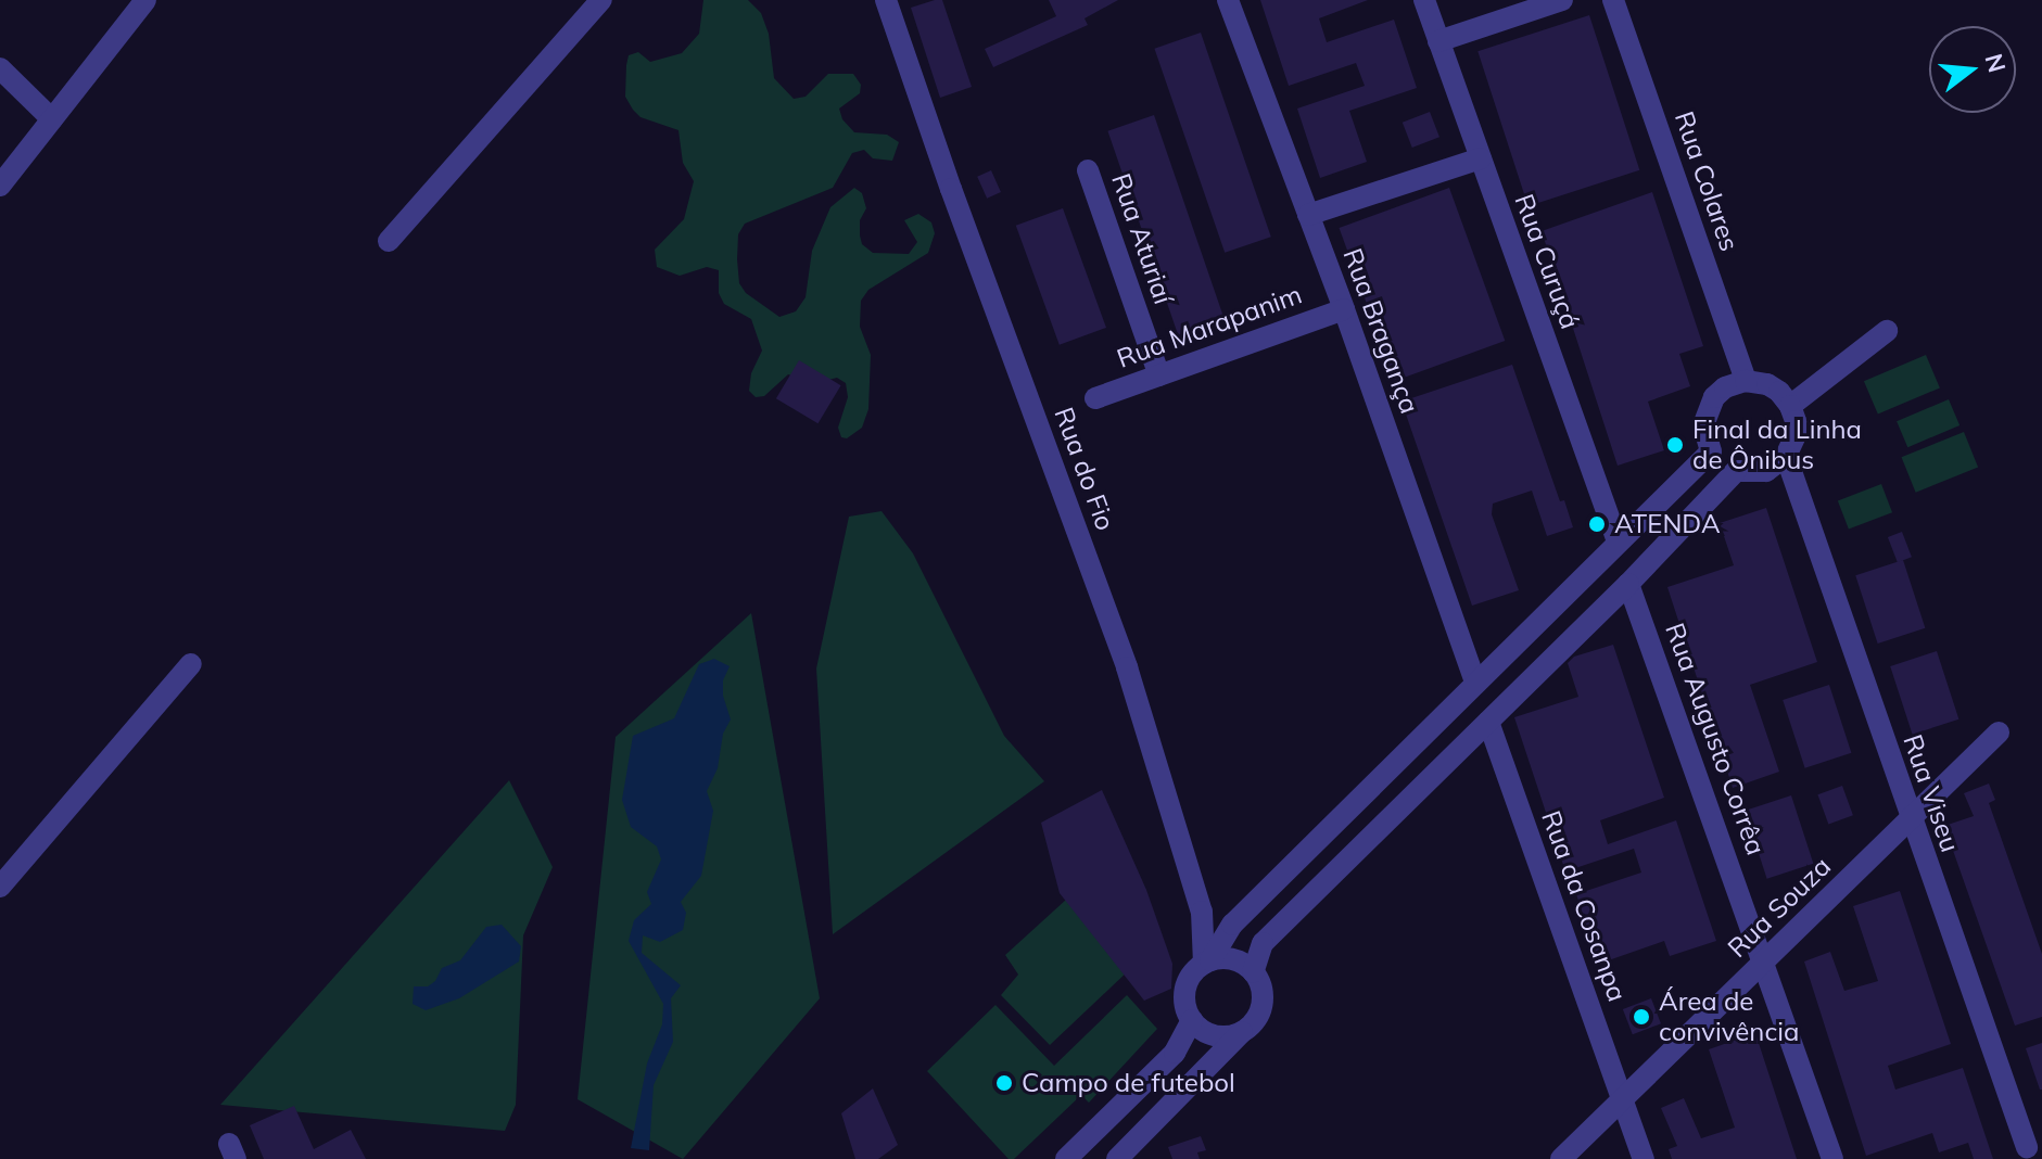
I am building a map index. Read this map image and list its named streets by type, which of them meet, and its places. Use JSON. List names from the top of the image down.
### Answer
{
  "streets": {
    "street": [
      "Rua Colares",
      "Rua Aturiaí",
      "Rua Curuçá",
      "Rua Marapanim",
      "Rua Bragança",
      "Rua do Fio",
      "Rua Augusto Corrêa",
      "Rua Viseu",
      "Rua da Cosanpa",
      "Rua Souza"
    ]
  },
  "crossings": [
    ["Rua Aturiaí", "Rua Marapanim"],
    ["Rua Marapanim", "Rua Bragança"],
    ["Rua Augusto Corrêa", "Rua Souza"],
    ["Rua Viseu", "Rua Souza"],
    ["Rua da Cosanpa", "Rua Souza"]
  ],
  "places": [
    "Final da Linha de Ônibus",
    "ATENDA",
    "Área de convivência",
    "Campo de futebol"
  ],
  "north": "right"
}
